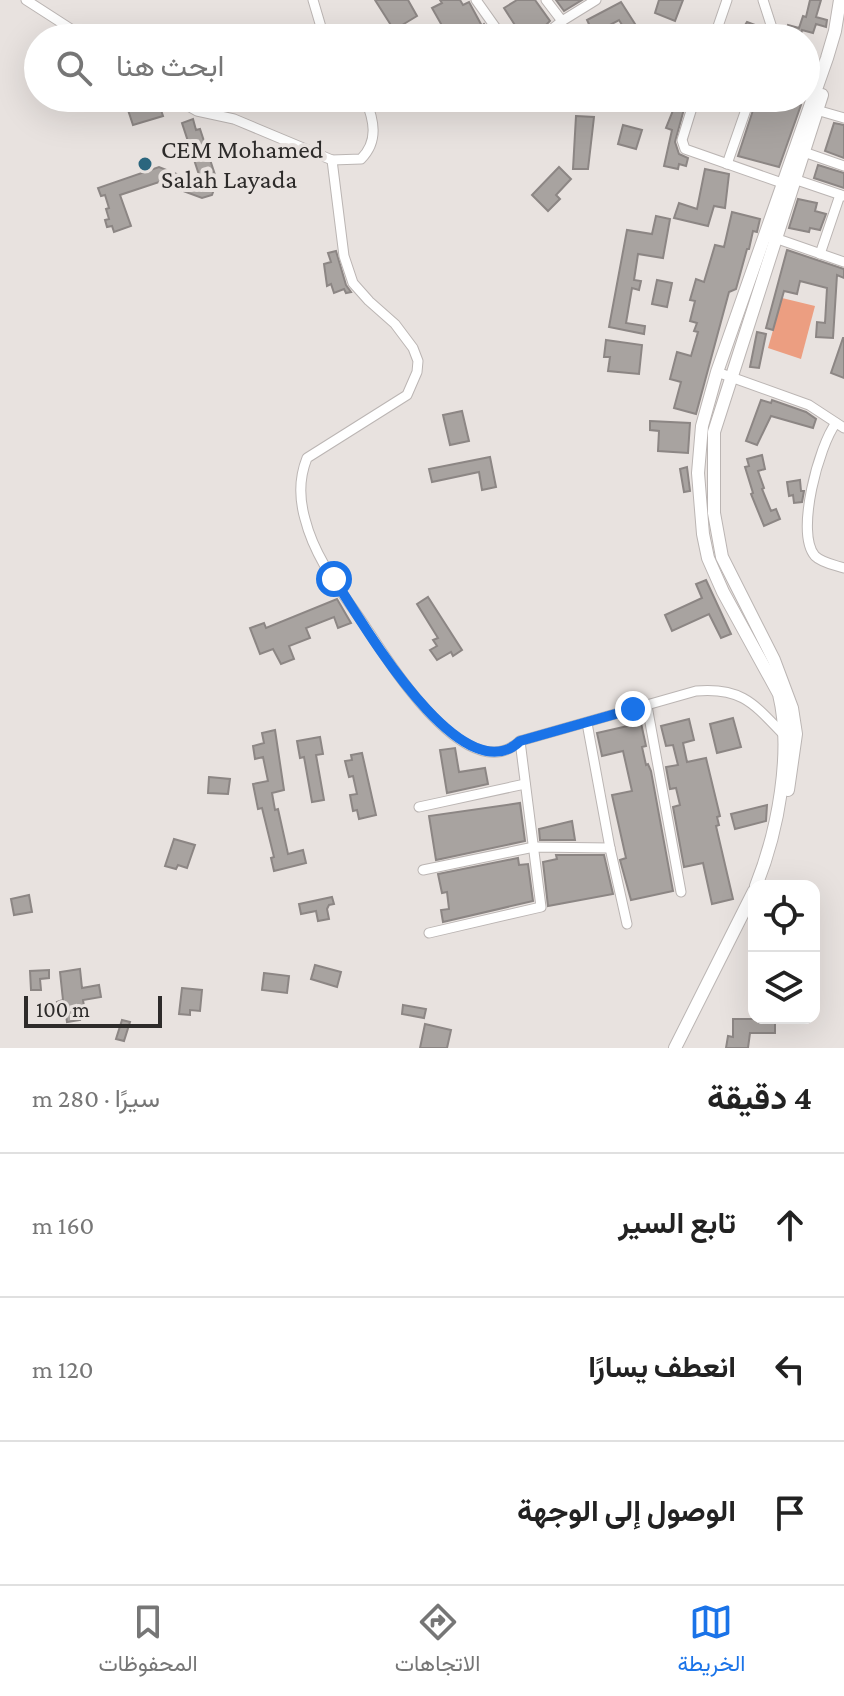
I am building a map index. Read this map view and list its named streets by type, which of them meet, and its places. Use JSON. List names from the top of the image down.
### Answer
{
  "places": ["CEM Mohamed Salah Layada"],
  "scale_bar": "100 m",
  "page": {
    "search": "ابحث هنا",
    "scale": "100 m",
    "heading": ["4 دقيقة", "سيرًا · 280 m"],
    "list": [
      ["تابع السير", "160 m"],
      ["انعطف يسارًا", "120 m"],
      "الوصول إلى الوجهة"
    ],
    "nav": ["الخريطة", "الاتجاهات", "المحفوظات"]
  }
}
